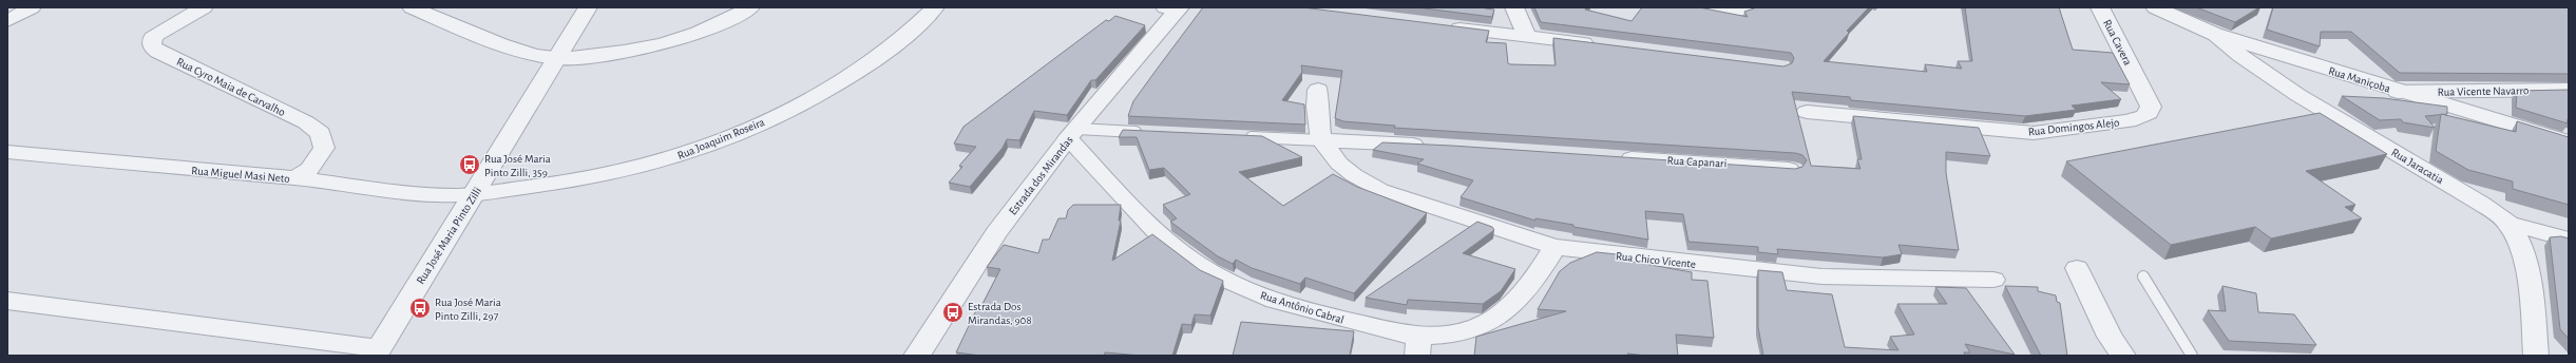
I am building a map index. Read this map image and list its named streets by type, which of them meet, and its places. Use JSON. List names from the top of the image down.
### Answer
{
  "streets": {
    "street": [
      "Rua Cavera",
      "Rua Maniçoba",
      "Rua Cyro Maia de Carvalho",
      "Rua Vicente Navarro",
      "Rua Domingos Alejo",
      "Rua Joaquim Roseira",
      "Rua Capanari",
      "Rua Jaracatia",
      "Rua Miguel Masi Neto",
      "Estrada dos Mirandas",
      "Rua José Maria Pinto Zilli",
      "Rua Chico Vicente",
      "Rua Antônio Cabral"
    ]
  },
  "crossings": [
    ["Rua Cavera", "Rua Domingos Alejo"],
    ["Rua Maniçoba", "Rua Vicente Navarro"],
    ["Rua Maniçoba", "Rua Jaracatia"],
    ["Rua Cyro Maia de Carvalho", "Rua Miguel Masi Neto"],
    ["Rua Joaquim Roseira", "Rua Miguel Masi Neto"],
    ["Rua Joaquim Roseira", "Rua José Maria Pinto Zilli"],
    ["Rua Miguel Masi Neto", "Rua José Maria Pinto Zilli"],
    ["Estrada dos Mirandas", "Rua Antônio Cabral"],
    ["Rua Chico Vicente", "Rua Antônio Cabral"]
  ],
  "places": {
    "bus stop": ["Rua José Maria Pinto Zilli, 359", "Rua José Maria Pinto Zilli, 297", "Estrada Dos Mirandas, 908"]
  }
}
